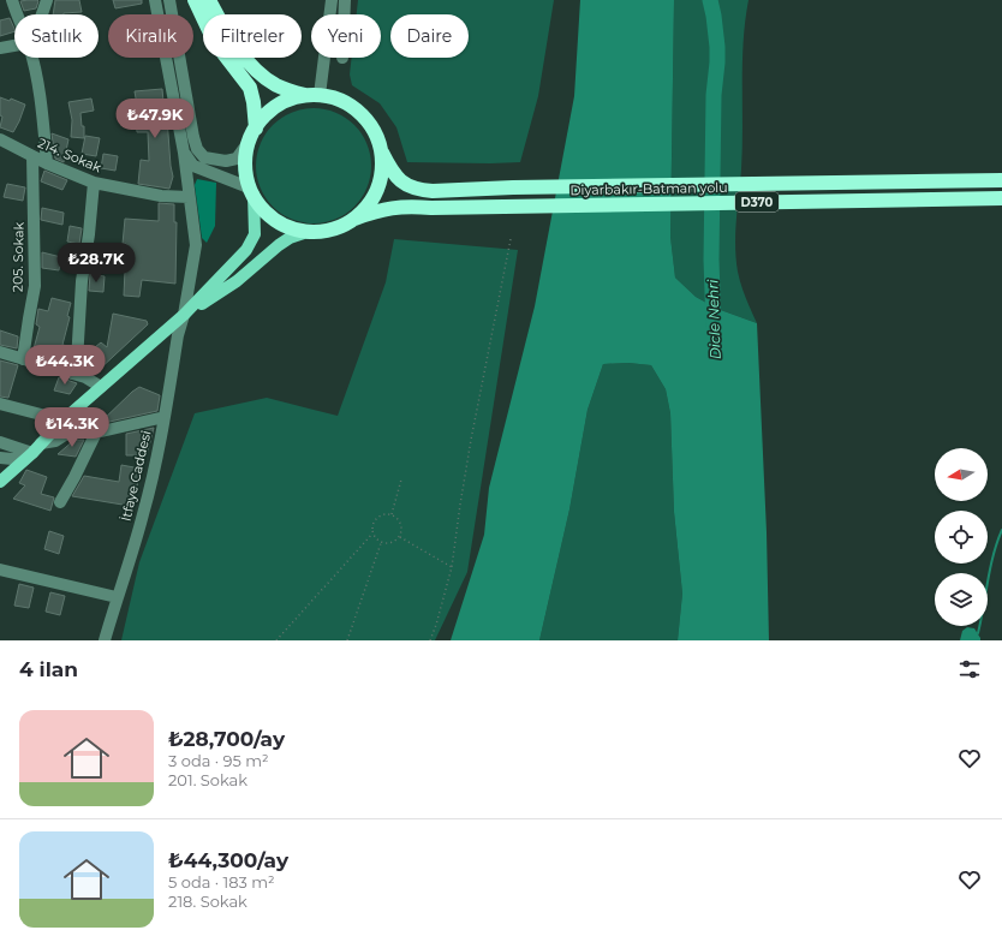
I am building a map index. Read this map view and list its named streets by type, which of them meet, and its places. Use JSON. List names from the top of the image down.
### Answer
{
  "streets": {
    "highway": ["Diyarbakır-Batman yolu", "D370"],
    "street": ["214. Sokak", "205. Sokak", "İtfaye Caddesi"]
  },
  "crossings": [
    ["214. Sokak", "205. Sokak"],
    ["214. Sokak", "İtfaye Caddesi"]
  ],
  "water": ["Dicle Nehri"],
  "north": "left",
  "page": {
    "chip": [
      "Satılık",
      "Kiralık",
      "Filtreler",
      "Yeni",
      "Daire"
    ],
    "price": [
      "₺47.9K",
      "₺28.7K",
      "₺44.3K",
      "₺14.3K"
    ],
    "heading": "4 ilan",
    "list": [
      {
        "name": "₺28,700/ay",
        "note": "3 oda · 95 m² · 201. Sokak"
      },
      {
        "name": "₺44,300/ay",
        "note": "5 oda · 183 m² · 218. Sokak"
      }
    ]
  }
}
